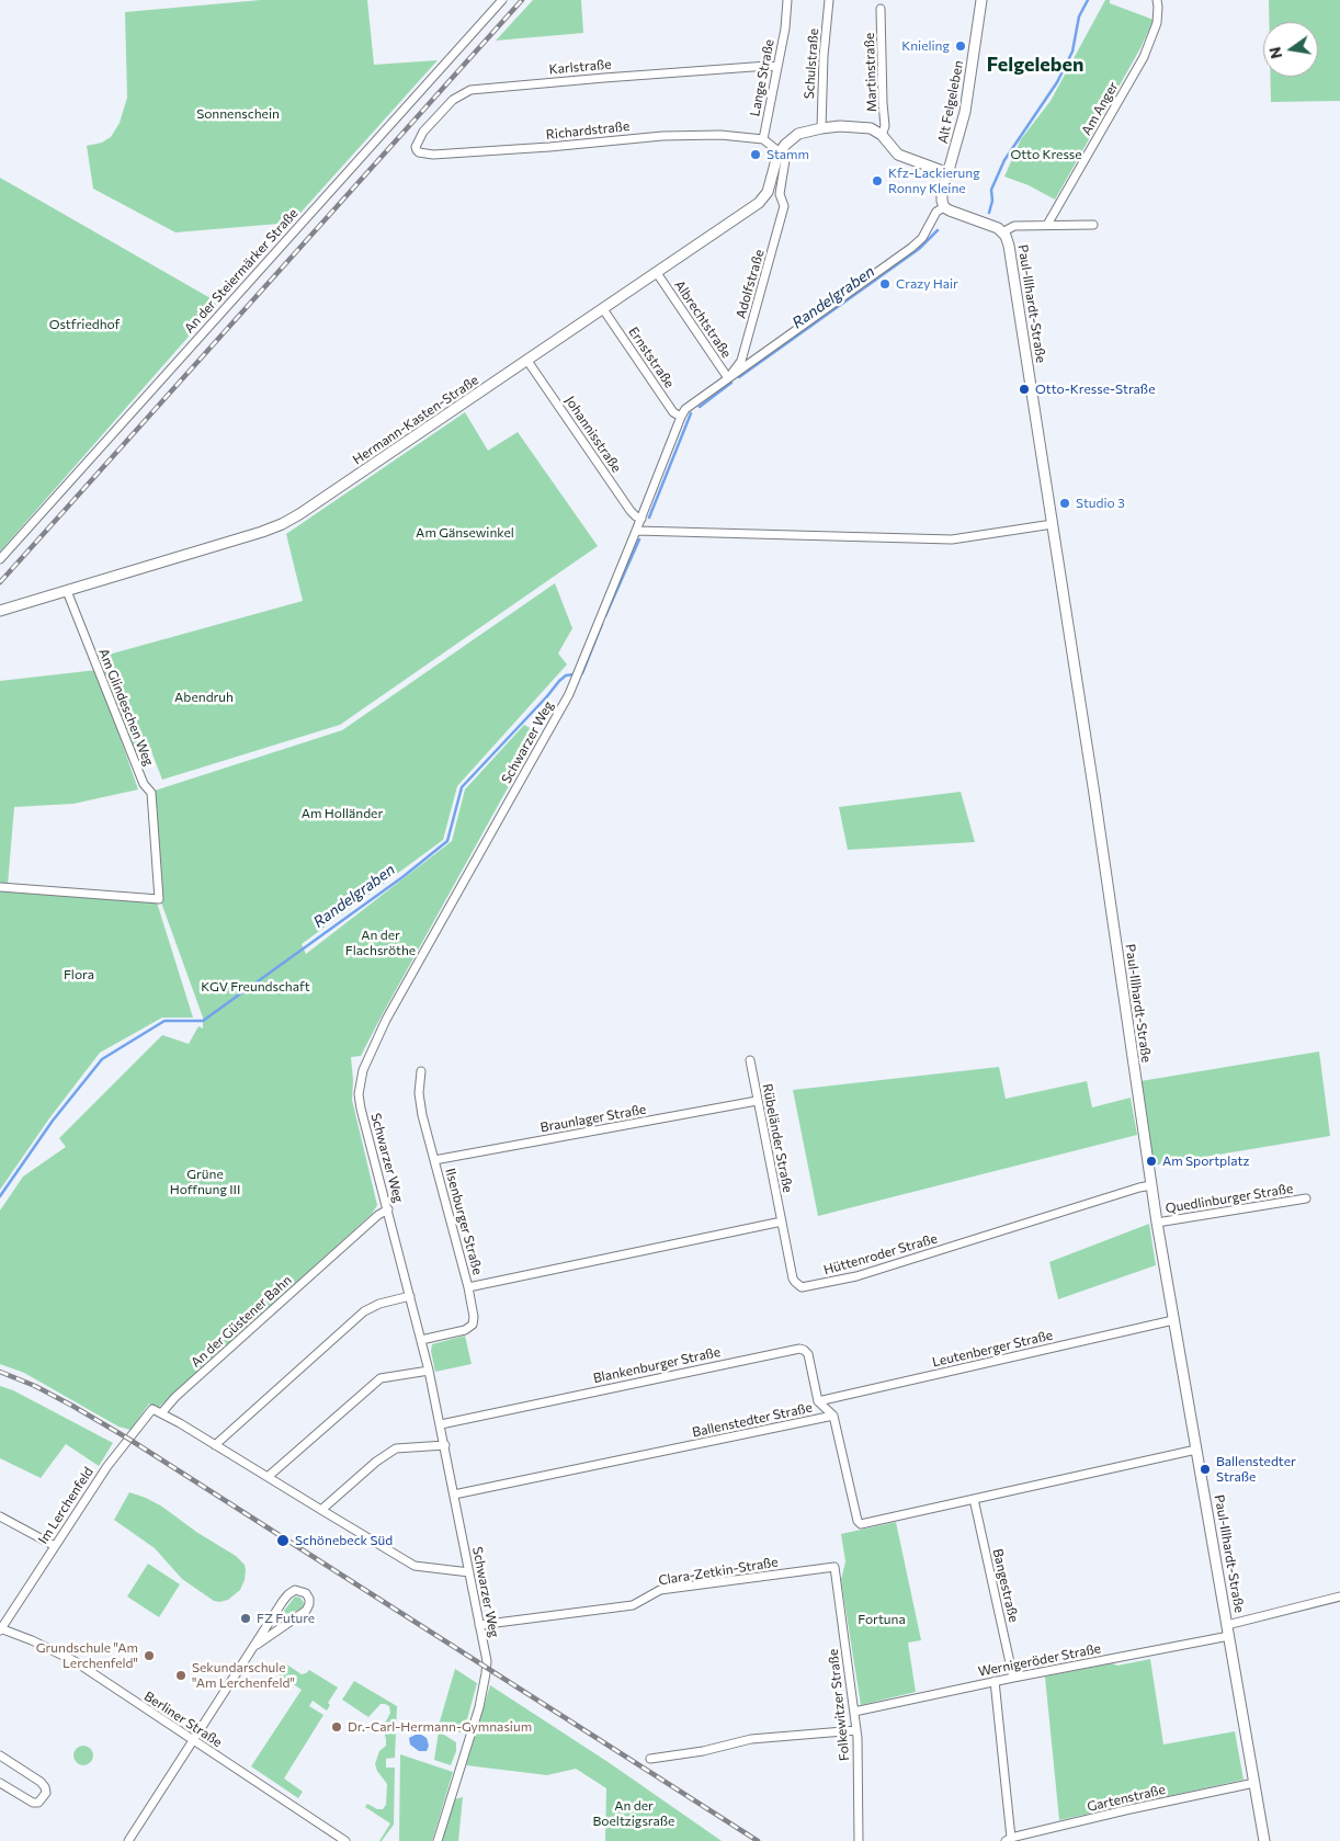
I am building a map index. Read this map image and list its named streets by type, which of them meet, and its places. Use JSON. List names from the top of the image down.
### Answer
{
  "streets": {
    "street": [
      "Schulstraße",
      "Karlstraße",
      "Martinstraße",
      "Lange Straße",
      "Alt Felgeleben",
      "Am Anger",
      "Richardstraße",
      "An der Steiermärker Straße",
      "Adolfstraße",
      "Paul-Illhardt-Straße",
      "Albrechtstraße",
      "Ernststraße",
      "Hermann-Kasten-Straße",
      "Johannisstraße",
      "Am Glindeschen Weg",
      "Schwarzer Weg",
      "Braunlager Straße",
      "Rübeländer Straße",
      "Quedlinburger Straße",
      "Ilsenburger Straße",
      "Hüttenroder Straße",
      "An der Güstener Bahn",
      "Leutenberger Straße",
      "Blankenburger Straße",
      "Ballenstedter Straße",
      "Im Lerchenfeld",
      "Clara-Zetkin-Straße",
      "Bangestraße",
      "Wernigeröder Straße",
      "Folkewitzer Straße",
      "Berliner Straße",
      "Gartenstraße"
    ]
  },
  "crossings": [
    ["Karlstraße", "Lange Straße"],
    ["Karlstraße", "Richardstraße"],
    ["Lange Straße", "Richardstraße"],
    ["Alt Felgeleben", "Paul-Illhardt-Straße"],
    ["Adolfstraße", "Albrechtstraße"],
    ["Adolfstraße", "Hermann-Kasten-Straße"],
    ["Paul-Illhardt-Straße", "Quedlinburger Straße"],
    ["Paul-Illhardt-Straße", "Hüttenroder Straße"],
    ["Paul-Illhardt-Straße", "Leutenberger Straße"],
    ["Paul-Illhardt-Straße", "Ballenstedter Straße"],
    ["Paul-Illhardt-Straße", "Wernigeröder Straße"],
    ["Paul-Illhardt-Straße", "Gartenstraße"],
    ["Albrechtstraße", "Hermann-Kasten-Straße"],
    ["Ernststraße", "Hermann-Kasten-Straße"],
    ["Hermann-Kasten-Straße", "Johannisstraße"],
    ["Hermann-Kasten-Straße", "Am Glindeschen Weg"],
    ["Schwarzer Weg", "Ilsenburger Straße"],
    ["Schwarzer Weg", "An der Güstener Bahn"],
    ["Schwarzer Weg", "Blankenburger Straße"],
    ["Schwarzer Weg", "Ballenstedter Straße"],
    ["Schwarzer Weg", "Clara-Zetkin-Straße"],
    ["Braunlager Straße", "Rübeländer Straße"],
    ["Braunlager Straße", "Ilsenburger Straße"],
    ["Rübeländer Straße", "Hüttenroder Straße"],
    ["An der Güstener Bahn", "Im Lerchenfeld"],
    ["Leutenberger Straße", "Blankenburger Straße"],
    ["Ballenstedter Straße", "Bangestraße"],
    ["Im Lerchenfeld", "Berliner Straße"],
    ["Clara-Zetkin-Straße", "Folkewitzer Straße"],
    ["Bangestraße", "Wernigeröder Straße"],
    ["Wernigeröder Straße", "Folkewitzer Straße"]
  ],
  "districts": ["Felgeleben"],
  "water": ["Randelgraben"],
  "parks": [
    "Sonnenschein",
    "Otto Kresse",
    "Ostfriedhof",
    "Am Gänsewinkel",
    "Abendruh",
    "Am Holländer",
    "An der Flachsröthe",
    "Flora",
    "KGV Freundschaft",
    "Grüne Hoffnung III",
    "Fortuna",
    "An der Boeltzigsraße"
  ],
  "places": [
    "Knieling",
    "Stamm",
    "Kfz-Lackierung Ronny Kleine",
    "Crazy Hair",
    "Otto-Kresse-Straße",
    "Studio 3",
    "Am Sportplatz",
    "Ballenstedter Straße",
    "Schönebeck Süd",
    "FZ Future",
    "Grundschule \"Am Lerchenfeld\"",
    "Sekundarschule \"Am Lerchenfeld\"",
    "Dr.-Carl-Hermann-Gymnasium"
  ],
  "north": "left"
}
